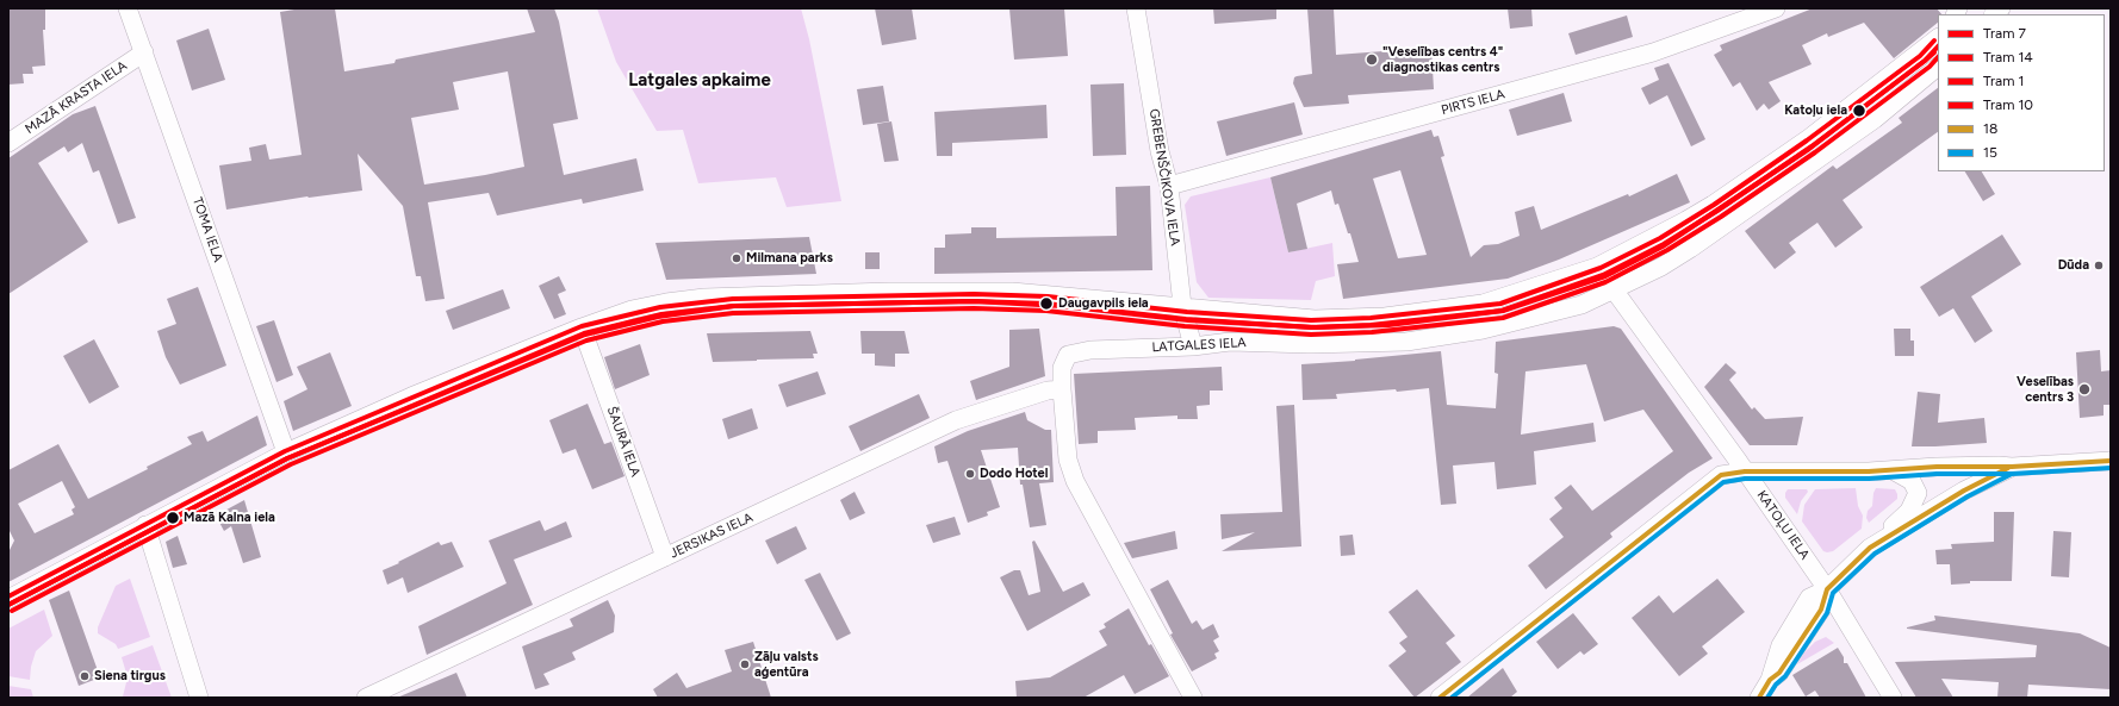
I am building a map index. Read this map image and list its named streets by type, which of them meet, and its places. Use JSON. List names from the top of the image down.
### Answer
{
  "streets": {
    "street": [
      "MAZĀ KRASTA IELA",
      "PIRTS IELA",
      "GREBENŠČIKOVA IELA",
      "TOMA IELA",
      "LATGALES IELA",
      "ŠAURĀ IELA",
      "KATOĻU IELA",
      "JERSIKAS IELA"
    ]
  },
  "crossings": [
    ["MAZĀ KRASTA IELA", "TOMA IELA"],
    ["PIRTS IELA", "GREBENŠČIKOVA IELA"],
    ["GREBENŠČIKOVA IELA", "LATGALES IELA"],
    ["LATGALES IELA", "KATOĻU IELA"],
    ["LATGALES IELA", "JERSIKAS IELA"],
    ["ŠAURĀ IELA", "JERSIKAS IELA"]
  ],
  "districts": ["Latgales apkaime"],
  "places": [
    "\"Veselības centrs 4\" diagnostikas centrs",
    "Katoļu iela",
    "Milmana parks",
    "Dūda",
    "Daugavpils iela",
    "Veselības centrs 3",
    "Dodo Hotel",
    "Mazā Kalna iela",
    "Zāļu valsts aģentūra",
    "Siena tirgus"
  ],
  "lines": [
    "tram line 1",
    "tram line 7",
    "tram line 10",
    "tram line 14",
    "transit line 18",
    "transit line 15"
  ],
  "legend": [
    "Tram 7",
    "Tram 14",
    "Tram 1",
    "Tram 10",
    "18",
    "15"
  ]
}
